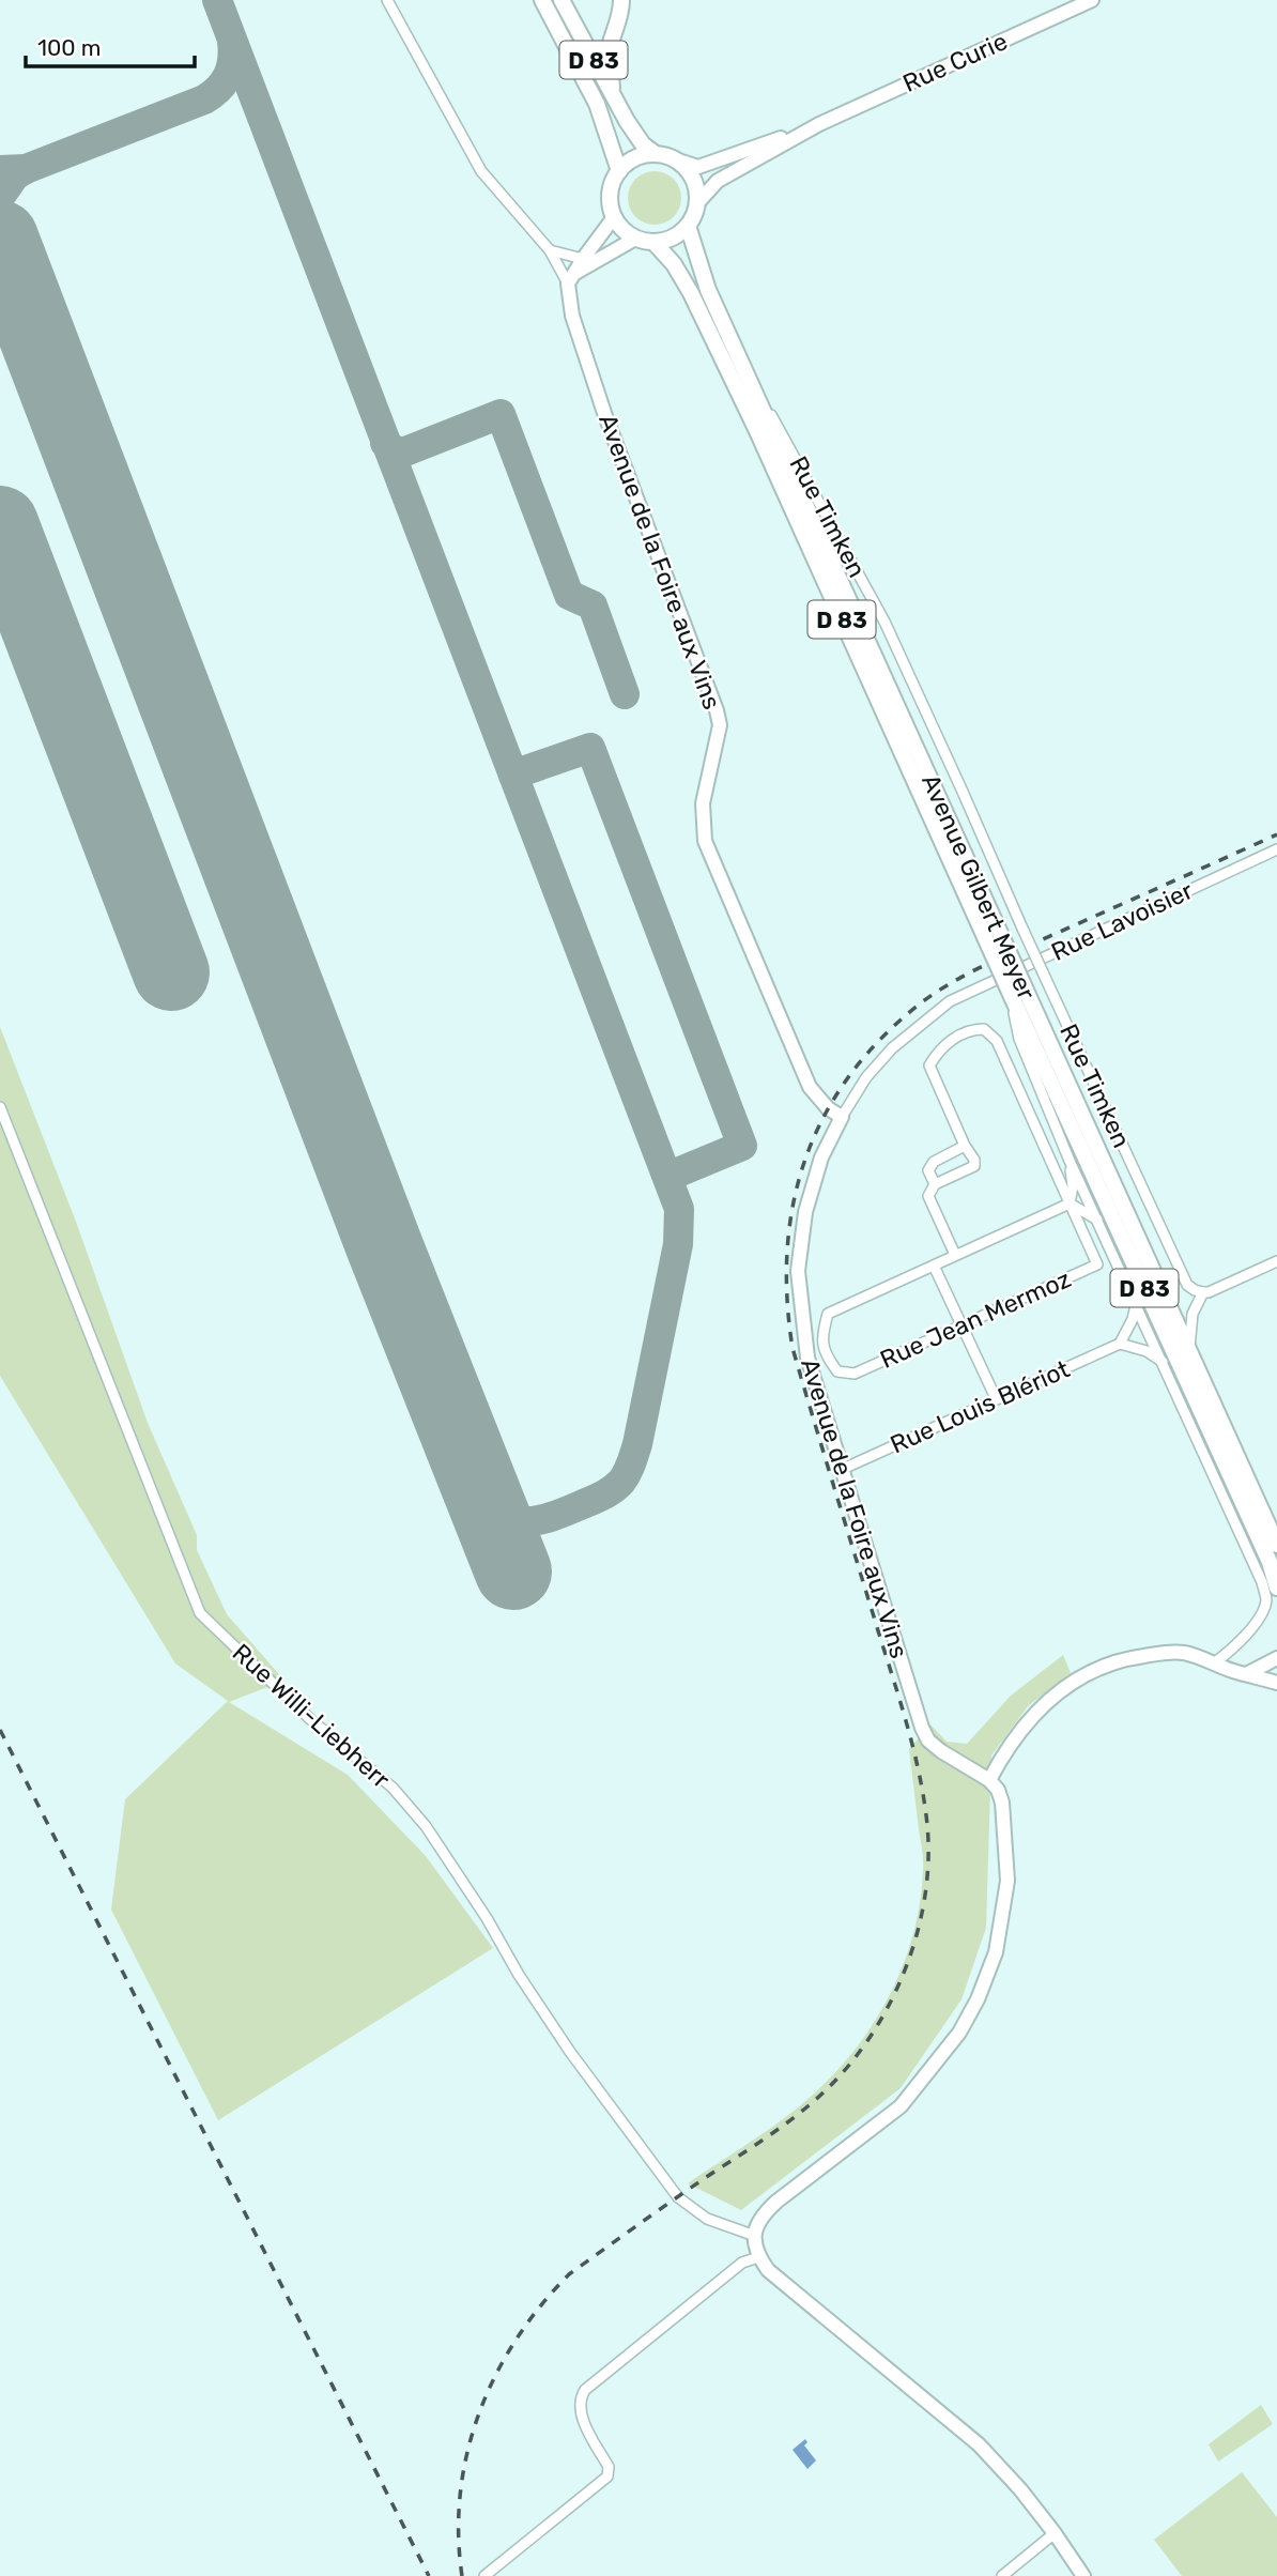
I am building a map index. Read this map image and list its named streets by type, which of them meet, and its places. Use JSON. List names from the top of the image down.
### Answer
{
  "streets": {
    "main road": ["D 83", "Avenue Gilbert Meyer"],
    "street": [
      "Rue Curie",
      "Rue Timken",
      "Avenue de la Foire aux Vins",
      "Rue Lavoisier",
      "Rue Jean Mermoz",
      "Rue Louis Blériot",
      "Rue Willi-Liebherr"
    ]
  },
  "crossings": [
    ["D 83", "Rue Curie"],
    ["D 83", "Avenue Gilbert Meyer"],
    ["Rue Curie", "Avenue Gilbert Meyer"],
    ["Rue Timken", "Avenue Gilbert Meyer"],
    ["Avenue de la Foire aux Vins", "Rue Lavoisier"],
    ["Avenue de la Foire aux Vins", "Rue Louis Blériot"]
  ],
  "scale_bar": "100 m"
}
